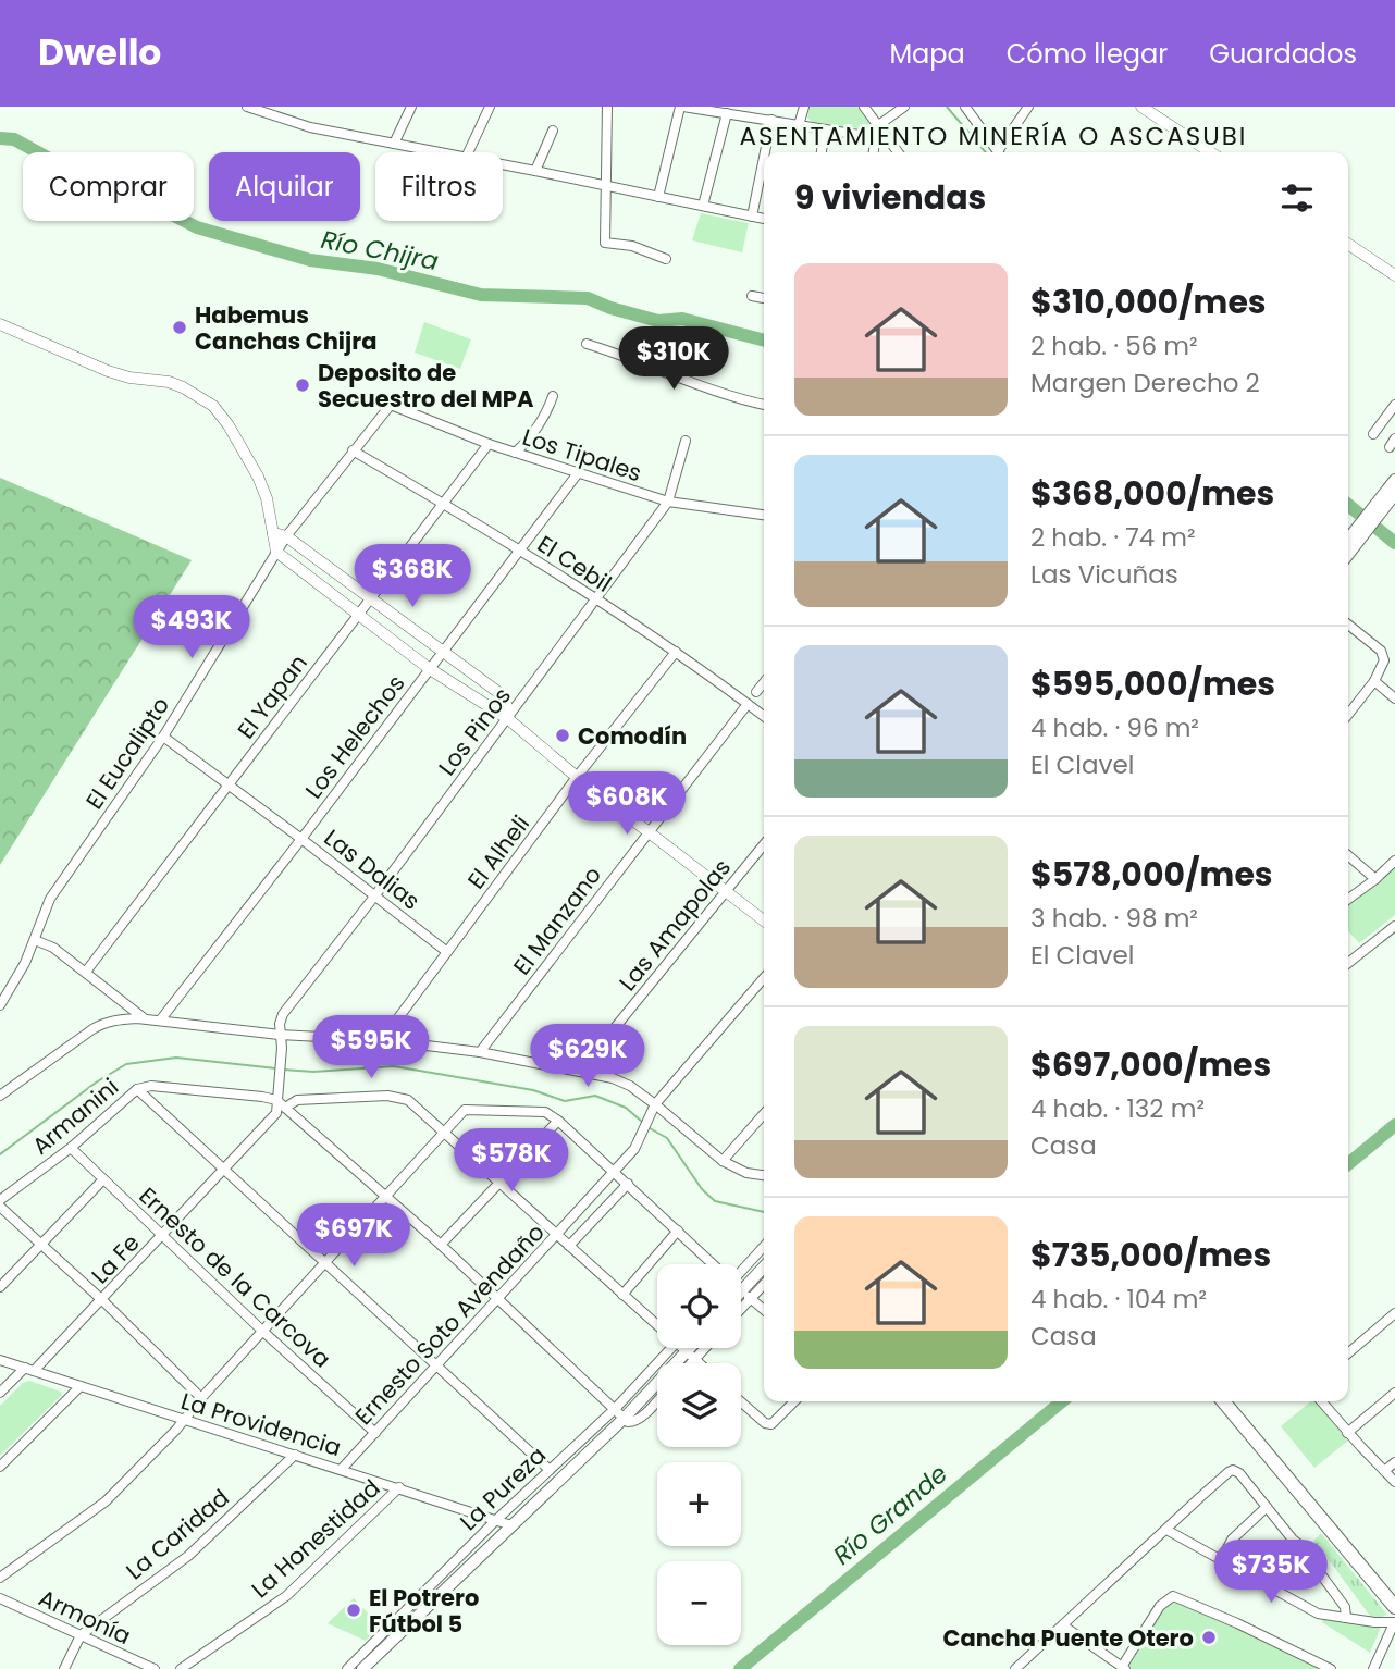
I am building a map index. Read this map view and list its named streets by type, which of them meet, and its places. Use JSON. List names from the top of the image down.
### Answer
{
  "streets": {
    "street": [
      "Los Tipales",
      "El Cebil",
      "El Yapan",
      "Los Pinos",
      "Los Helechos",
      "El Eucalipto",
      "El Alheli",
      "Las Dalias",
      "El Manzano",
      "Las Amapolas",
      "Armanini",
      "La Fe",
      "Ernesto de la Carcova",
      "Ernesto Soto Avendaño",
      "La Providencia",
      "La Pureza",
      "La Caridad",
      "La Honestidad",
      "Armonía"
    ]
  },
  "crossings": [
    ["Los Tipales", "El Yapan"],
    ["Los Tipales", "Los Pinos"],
    ["Los Tipales", "Los Helechos"],
    ["Los Tipales", "El Eucalipto"],
    ["El Cebil", "El Yapan"],
    ["El Cebil", "Los Pinos"],
    ["El Cebil", "Los Helechos"],
    ["El Cebil", "El Eucalipto"],
    ["El Cebil", "El Alheli"],
    ["El Cebil", "El Manzano"],
    ["El Yapan", "Las Dalias"],
    ["Los Pinos", "Las Dalias"],
    ["Los Helechos", "Las Dalias"],
    ["El Eucalipto", "Las Dalias"],
    ["El Alheli", "Las Dalias"],
    ["Armanini", "Ernesto de la Carcova"],
    ["La Fe", "Ernesto de la Carcova"],
    ["La Fe", "La Providencia"],
    ["Ernesto de la Carcova", "Ernesto Soto Avendaño"],
    ["Ernesto Soto Avendaño", "La Providencia"],
    ["La Providencia", "La Pureza"],
    ["La Providencia", "La Caridad"],
    ["La Providencia", "La Honestidad"],
    ["La Caridad", "Armonía"]
  ],
  "districts": ["ASENTAMIENTO MINERÍA O ASCASUBI"],
  "water": ["Río Chijra", "Río Grande"],
  "places": [
    "Habemus Canchas Chijra",
    "Deposito de Secuestro del MPA",
    "Comodín",
    "El Potrero Fútbol 5",
    "Cancha Puente Otero"
  ],
  "page": {
    "header": "Dwello",
    "nav": ["Mapa", "Cómo llegar", "Guardados"],
    "chip": ["Comprar", "Alquilar", "Filtros"],
    "heading": "9 viviendas",
    "list": [
      {
        "name": "$310,000/mes",
        "note": "2 hab. · 56 m² · Margen Derecho 2"
      },
      {
        "name": "$368,000/mes",
        "note": "2 hab. · 74 m² · Las Vicuñas"
      },
      {
        "name": "$595,000/mes",
        "note": "4 hab. · 96 m² · El Clavel"
      },
      {
        "name": "$578,000/mes",
        "note": "3 hab. · 98 m² · El Clavel"
      },
      {
        "name": "$697,000/mes",
        "note": "4 hab. · 132 m² · Casa"
      },
      {
        "name": "$735,000/mes",
        "note": "4 hab. · 104 m² · Casa"
      }
    ],
    "price": [
      "$310K",
      "$368K",
      "$493K",
      "$608K",
      "$595K",
      "$629K",
      "$578K",
      "$697K",
      "$735K"
    ],
    "map_buttons": ["+", "−"]
  }
}
